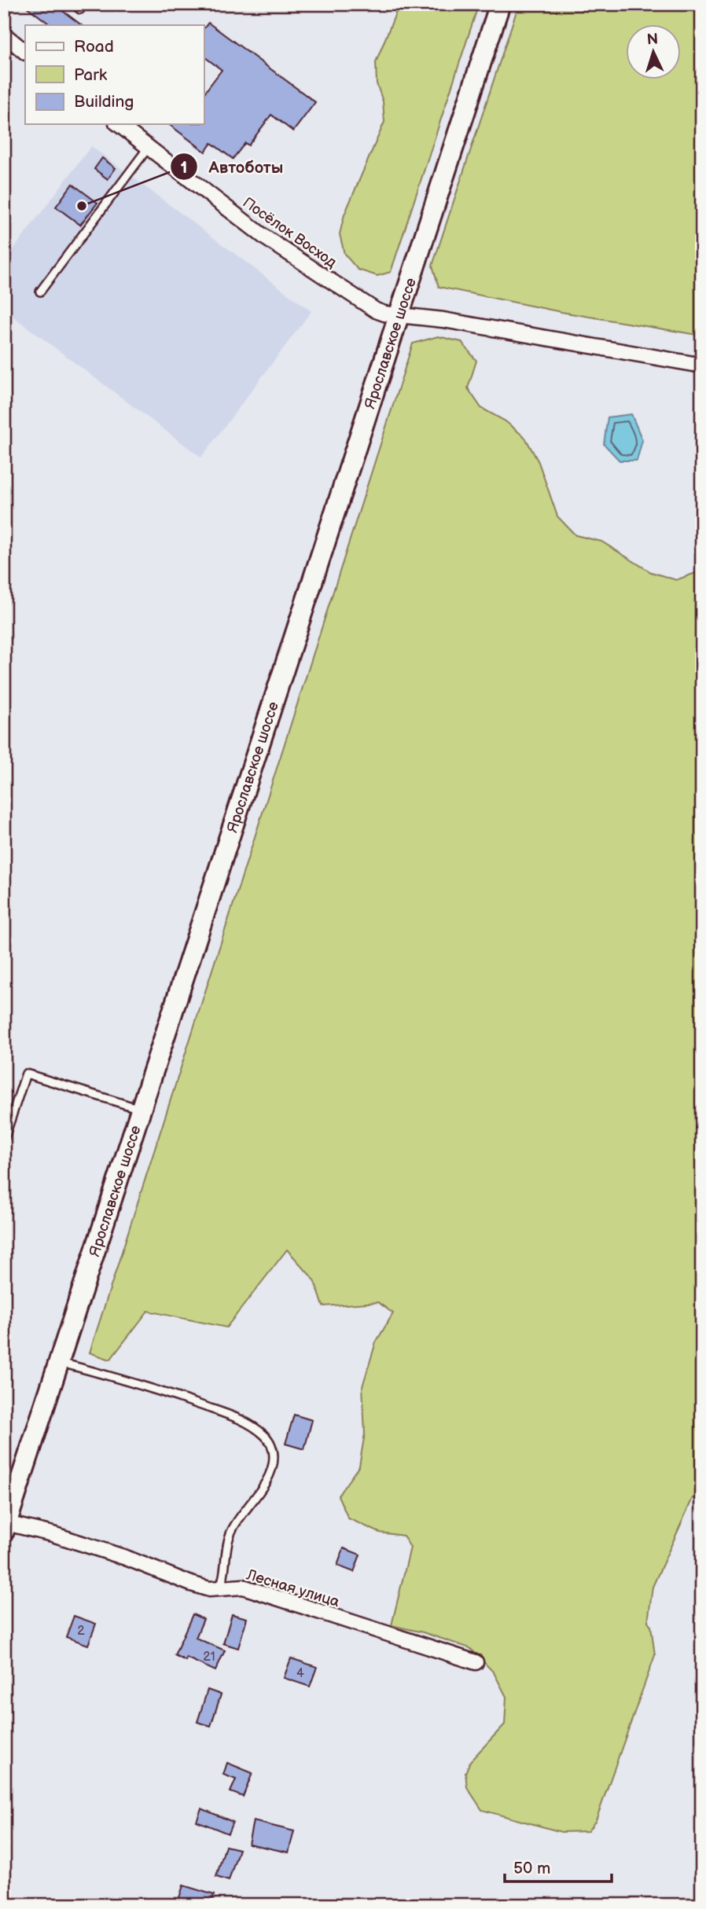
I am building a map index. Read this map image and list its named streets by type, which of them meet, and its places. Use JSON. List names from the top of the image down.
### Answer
{
  "streets": {
    "main road": ["Ярославское шоссе"],
    "street": ["Посёлок Восход", "Лесная улица"]
  },
  "crossings": [
    ["Посёлок Восход", "Ярославское шоссе"],
    ["Ярославское шоссе", "Лесная улица"]
  ],
  "places": ["Автоботы"],
  "house_numbers": ["2", "21", "4"],
  "legend": ["Road", "Park", "Building"],
  "scale_bar": "50 m",
  "north": "top"
}
